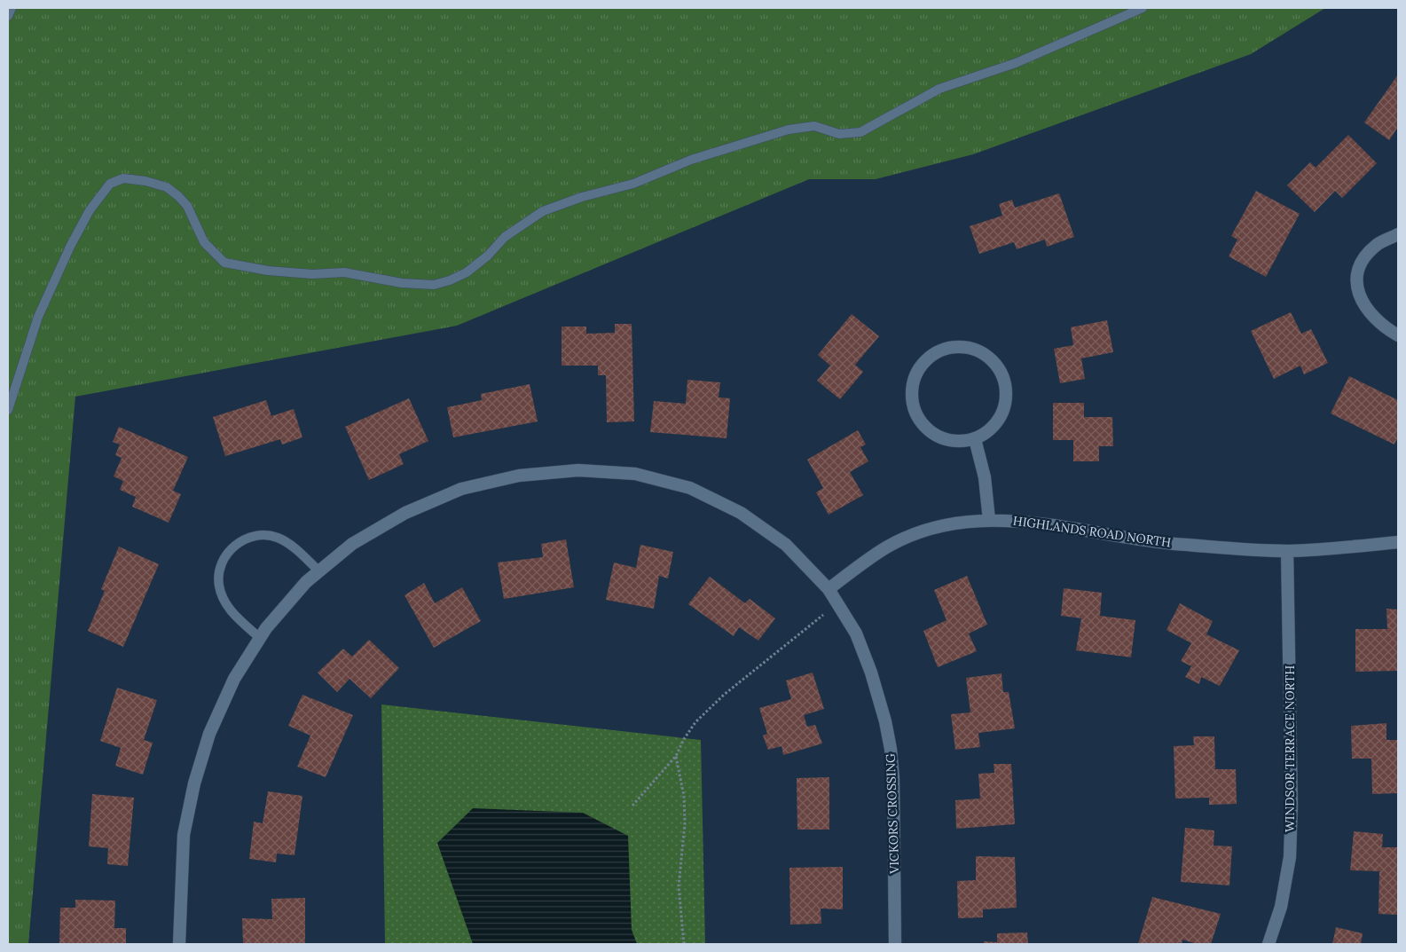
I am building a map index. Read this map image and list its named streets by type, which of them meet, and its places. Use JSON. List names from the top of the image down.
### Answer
{
  "streets": {
    "street": ["HIGHLANDS ROAD NORTH", "WINDSOR TERRACE NORTH", "VICKORS CROSSING"]
  },
  "crossings": [
    ["HIGHLANDS ROAD NORTH", "WINDSOR TERRACE NORTH"],
    ["HIGHLANDS ROAD NORTH", "VICKORS CROSSING"]
  ]
}
